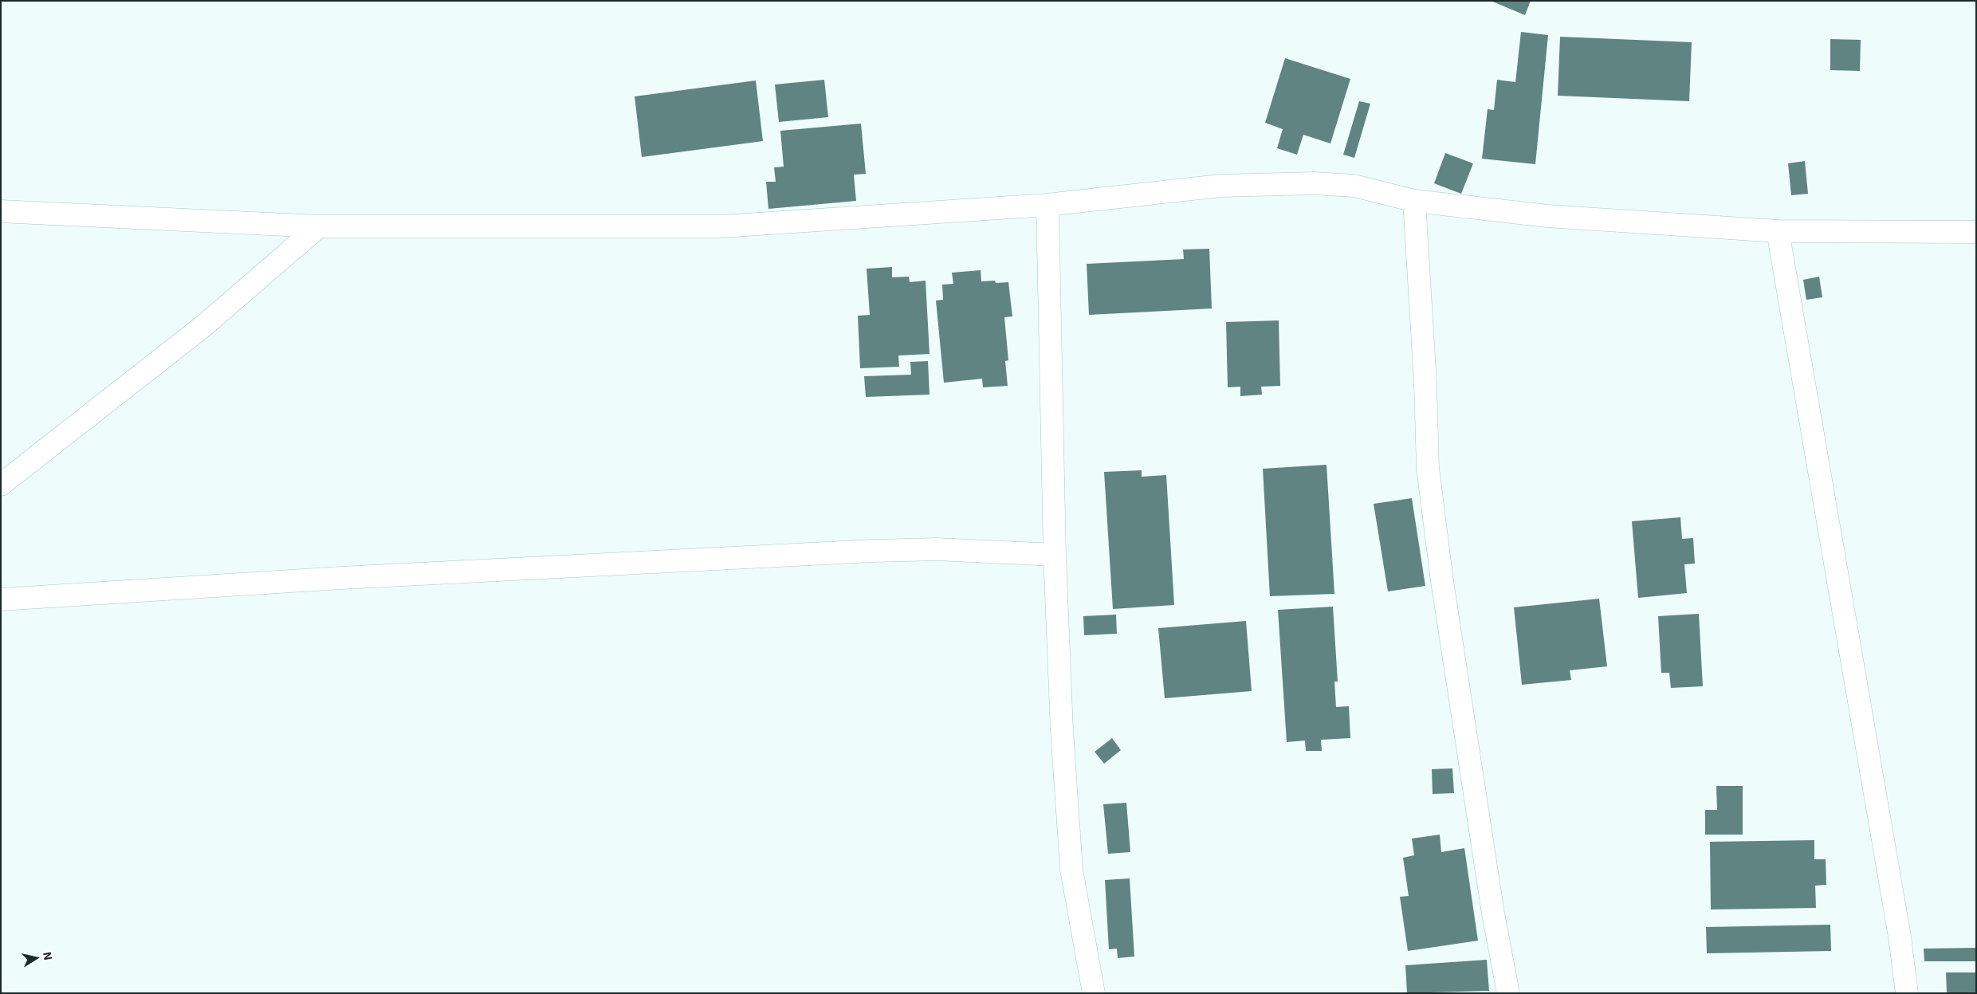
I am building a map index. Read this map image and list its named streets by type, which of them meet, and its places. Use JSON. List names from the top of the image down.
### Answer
{
  "north": "right"
}
